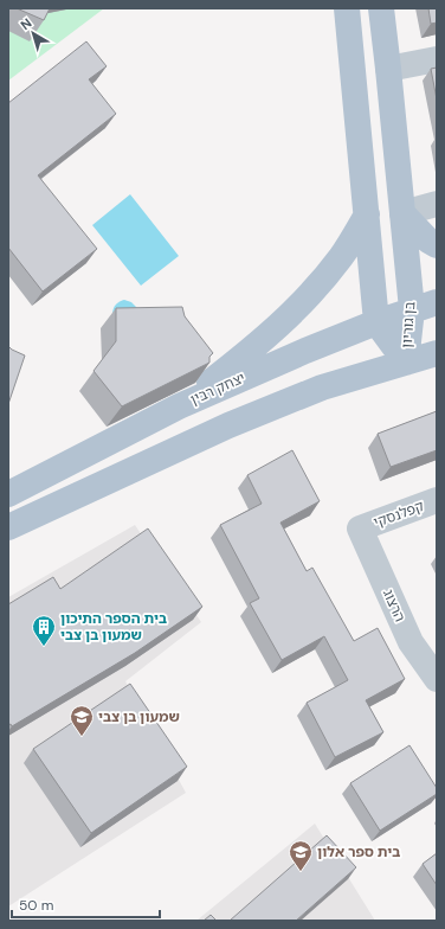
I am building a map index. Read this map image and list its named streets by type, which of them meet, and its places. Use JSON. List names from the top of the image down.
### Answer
{
  "streets": {
    "main road": ["בן גוריון", "יצחק רבין"],
    "street": ["קפלנסקי", "הרצוג"]
  },
  "crossings": [
    ["בן גוריון", "יצחק רבין"],
    ["קפלנסקי", "הרצוג"]
  ],
  "places": {
    "building": ["בית הספר התיכון שמעון בן צבי"],
    "school or university": ["שמעון בן צבי", "בית ספר אלון"]
  },
  "scale_bar": "50 m",
  "north": "top left"
}
